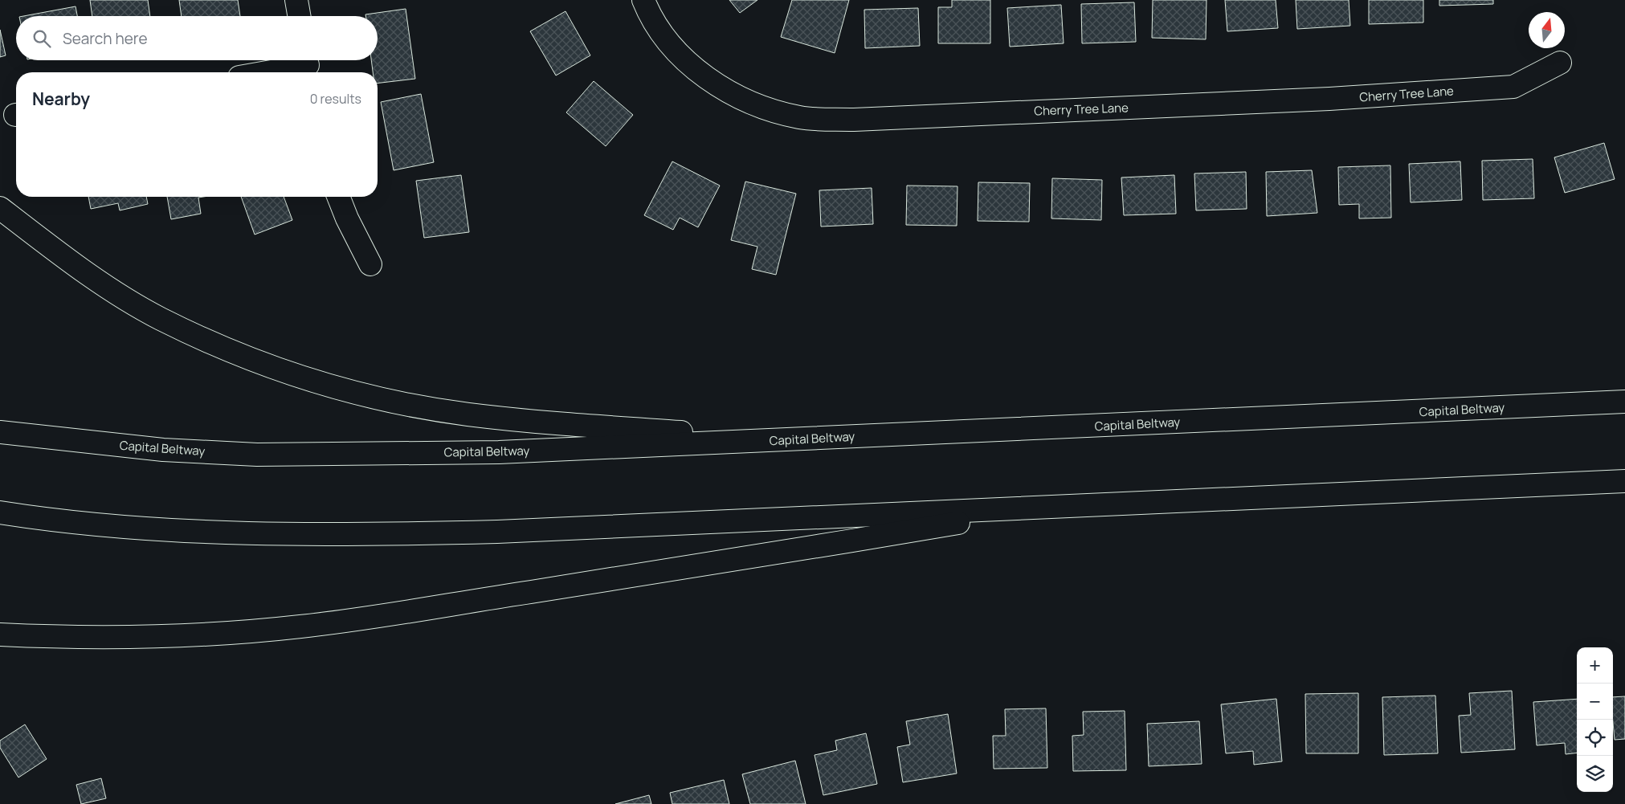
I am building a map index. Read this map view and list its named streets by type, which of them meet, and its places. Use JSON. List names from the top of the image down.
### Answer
{
  "streets": {
    "main road": ["Cherry Tree Lane", "Capital Beltway"]
  },
  "north": "top",
  "page": {
    "search": "Search here",
    "heading": ["Nearby", "0 results"],
    "map_buttons": ["+", "−"]
  }
}
